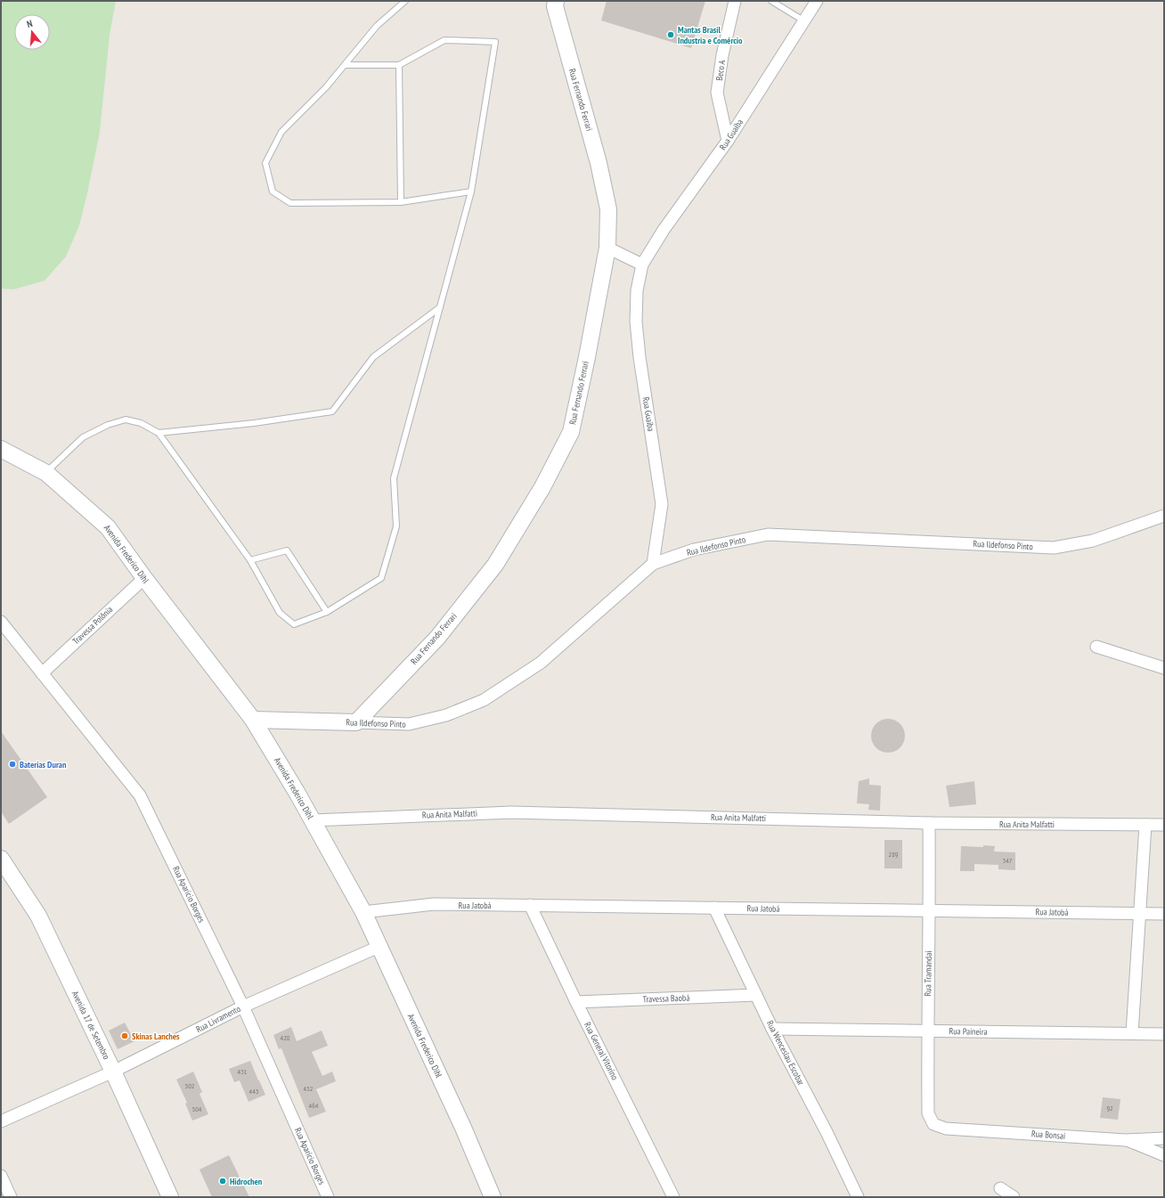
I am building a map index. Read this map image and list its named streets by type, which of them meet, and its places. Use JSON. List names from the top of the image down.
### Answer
{
  "streets": {
    "main road": [
      "Rua Fernando Ferrari",
      "Rua Ildefonso Pinto",
      "Avenida Frederico Dihl",
      "Avenida 17 de Setembro"
    ],
    "street": [
      "Beco A",
      "Rua Guaíba",
      "Travessa Polônia",
      "Rua Anita Malfatti",
      "Rua Aparício Borges",
      "Rua Jatobá",
      "Rua Tramandaí",
      "Travessa Baobá",
      "Rua Livramento",
      "Rua Paineira",
      "Rua General Vitorino",
      "Rua Wenceslau Escobar",
      "Rua Bonsai"
    ]
  },
  "crossings": [
    ["Beco A", "Rua Guaíba"],
    ["Rua Fernando Ferrari", "Rua Ildefonso Pinto"],
    ["Rua Guaíba", "Rua Ildefonso Pinto"],
    ["Rua Ildefonso Pinto", "Avenida Frederico Dihl"],
    ["Avenida Frederico Dihl", "Travessa Polônia"],
    ["Avenida Frederico Dihl", "Rua Anita Malfatti"],
    ["Avenida Frederico Dihl", "Rua Jatobá"],
    ["Avenida Frederico Dihl", "Rua Livramento"],
    ["Travessa Polônia", "Rua Aparício Borges"],
    ["Rua Anita Malfatti", "Rua Tramandaí"],
    ["Rua Aparício Borges", "Rua Livramento"],
    ["Rua Jatobá", "Rua Tramandaí"],
    ["Rua Jatobá", "Rua General Vitorino"],
    ["Rua Jatobá", "Rua Wenceslau Escobar"],
    ["Rua Tramandaí", "Rua Paineira"],
    ["Rua Tramandaí", "Rua Bonsai"],
    ["Travessa Baobá", "Rua General Vitorino"],
    ["Travessa Baobá", "Rua Wenceslau Escobar"],
    ["Rua Livramento", "Avenida 17 de Setembro"],
    ["Rua Paineira", "Rua Wenceslau Escobar"]
  ],
  "places": [
    "Mantas Brasil Industria e Comércio",
    "Baterias Duran",
    "Skinas Lanches",
    "Hidrochen"
  ],
  "house_numbers": [
    "289",
    "347",
    "428",
    "431",
    "502",
    "452",
    "443",
    "464",
    "92",
    "504"
  ],
  "north": "top"
}
